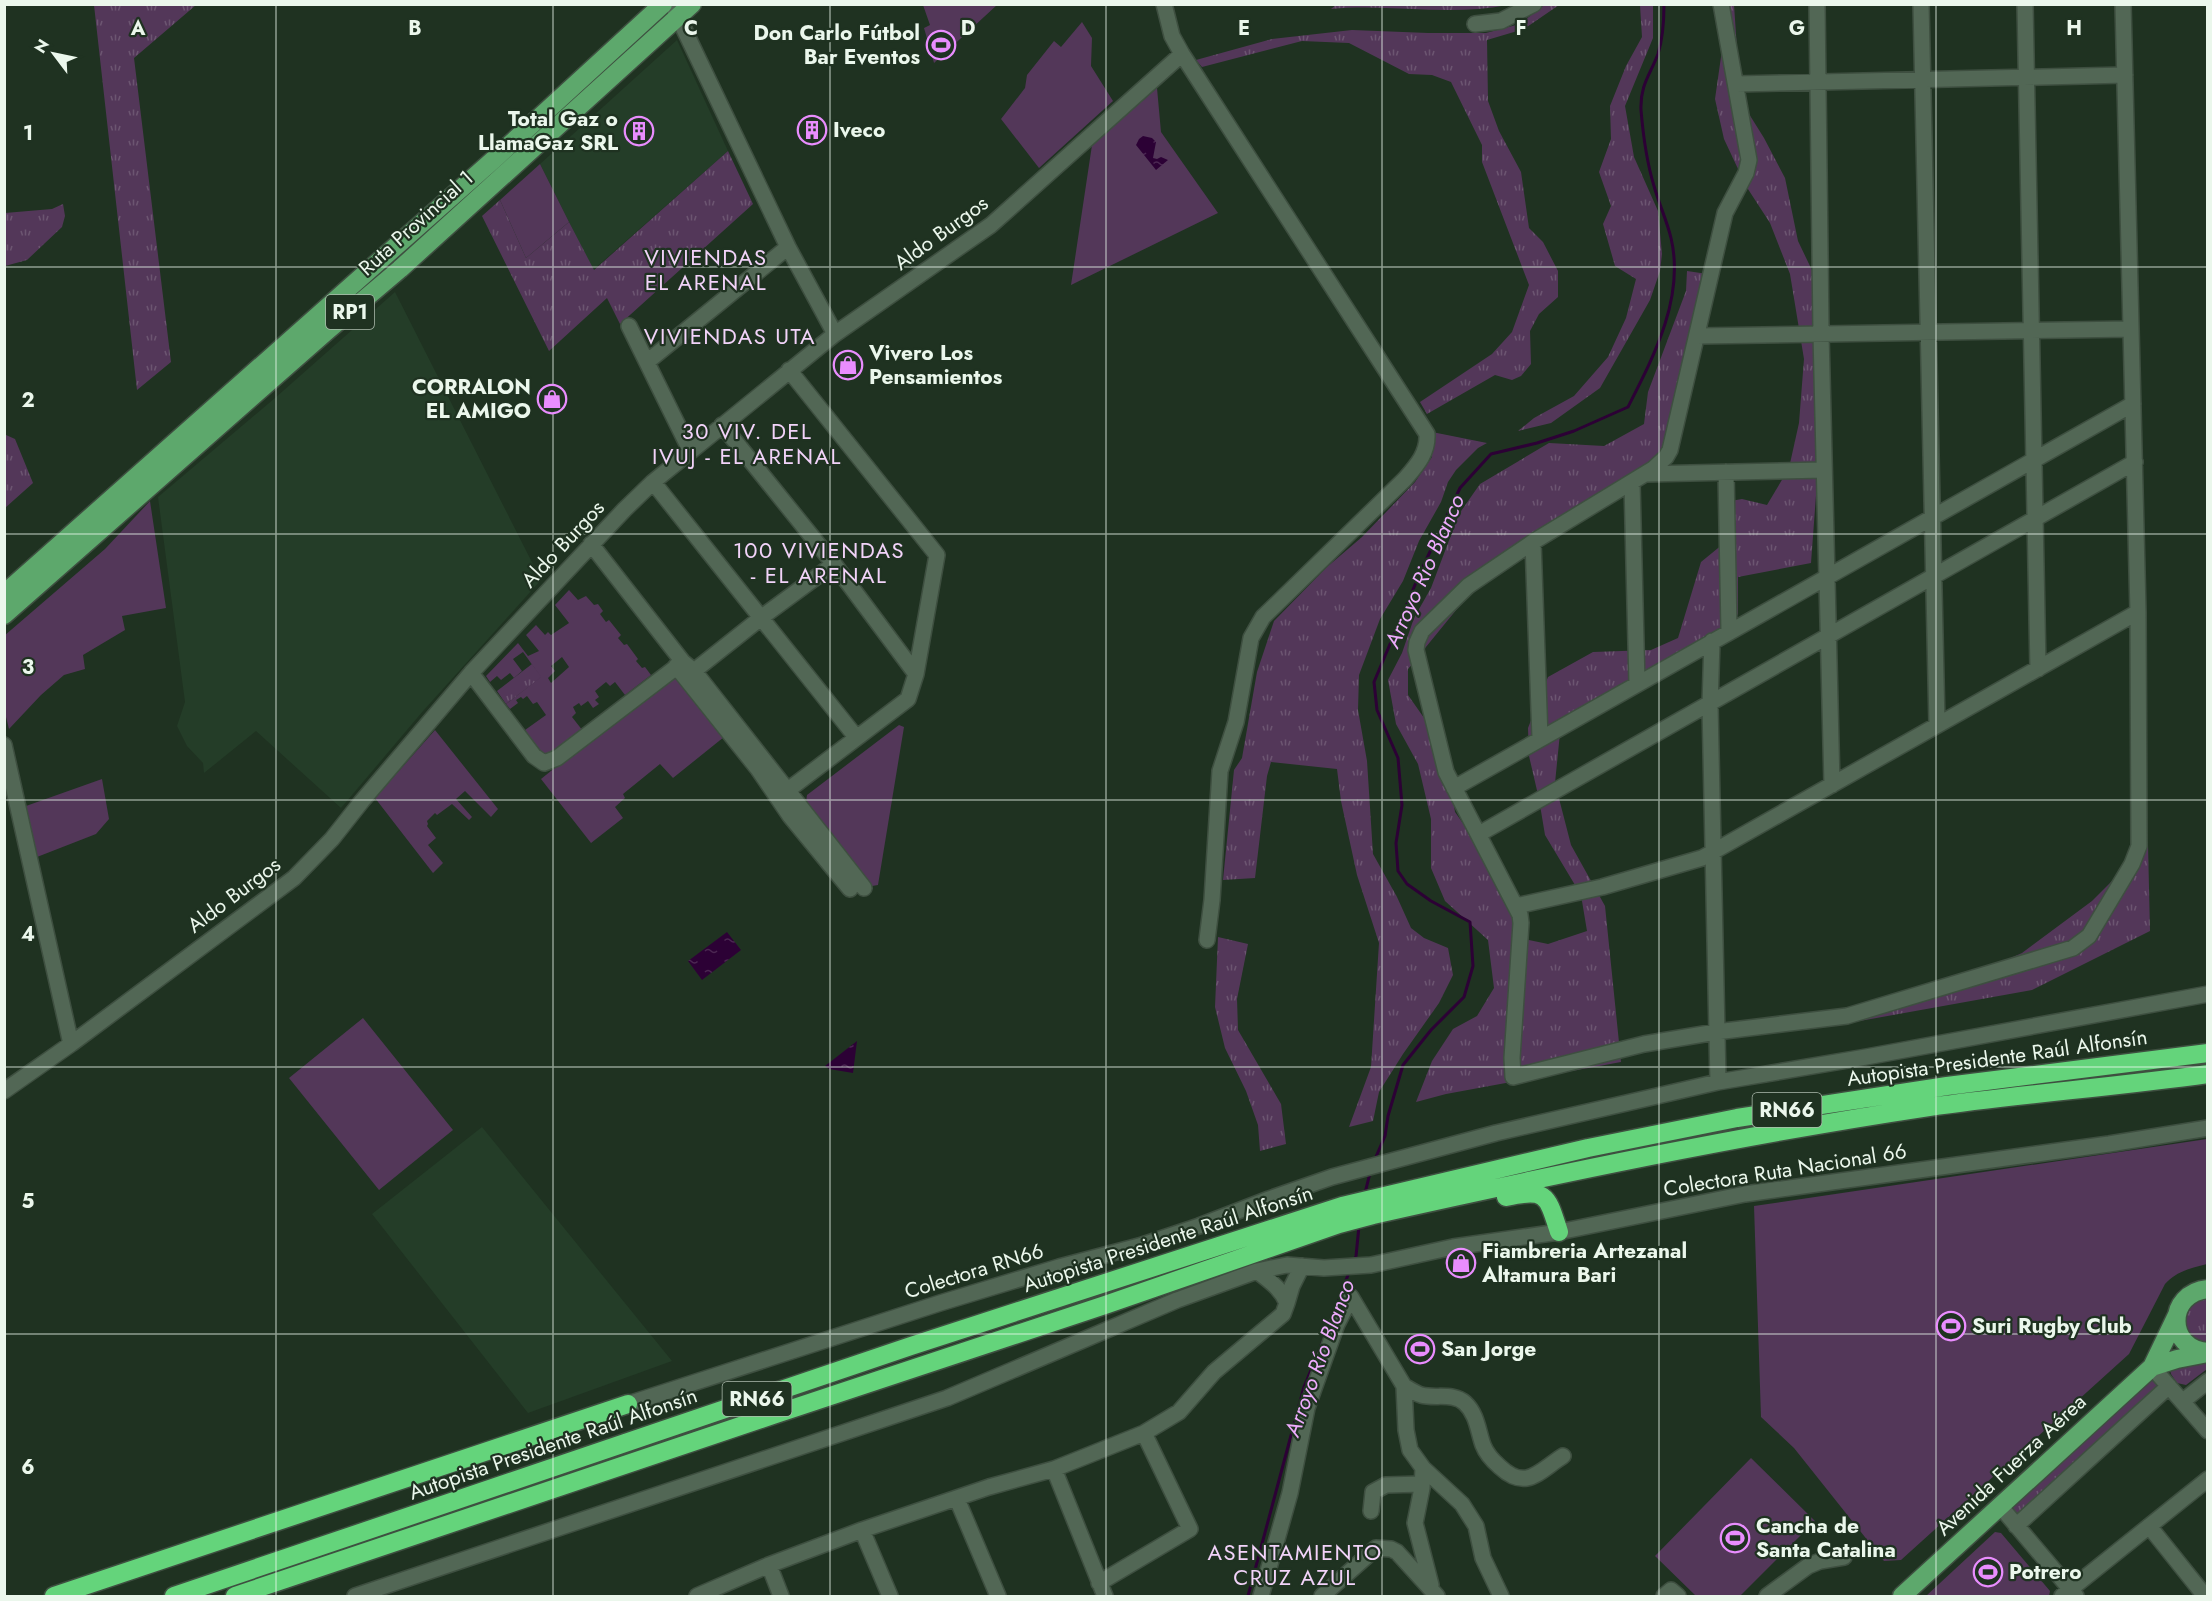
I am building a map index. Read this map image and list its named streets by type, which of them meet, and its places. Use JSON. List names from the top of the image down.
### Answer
{
  "streets": {
    "highway": ["Autopista Presidente Raúl Alfonsín", "RN66"],
    "main road": ["Ruta Provincial 1", "RP1", "Avenida Fuerza Aérea"],
    "street": ["Aldo Burgos", "Colectora Ruta Nacional 66", "Colectora RN66"]
  },
  "districts": [
    "VIVIENDAS EL ARENAL",
    "VIVIENDAS UTA",
    "30 VIV. DEL IVUJ - EL ARENAL",
    "100 VIVIENDAS - EL ARENAL",
    "ASENTAMIENTO CRUZ AZUL"
  ],
  "water": ["Arroyo Rio Blanco", "Arroyo Río Blanco"],
  "places": {
    "sports": [
      "Don Carlo Fútbol Bar Eventos",
      "Suri Rugby Club",
      "San Jorge",
      "Cancha de Santa Catalina",
      "Potrero"
    ],
    "building": ["Iveco", "Total Gaz o LlamaGaz SRL"],
    "shop": ["Vivero Los Pensamientos", "CORRALON EL AMIGO", "Fiambreria Artezanal Altamura Bari"]
  },
  "north": "top left",
  "grid": {
    "columns": [
      "A",
      "B",
      "C",
      "D",
      "E",
      "F",
      "G",
      "H"
    ],
    "rows": [
      "1",
      "2",
      "3",
      "4",
      "5",
      "6"
    ]
  }
}
